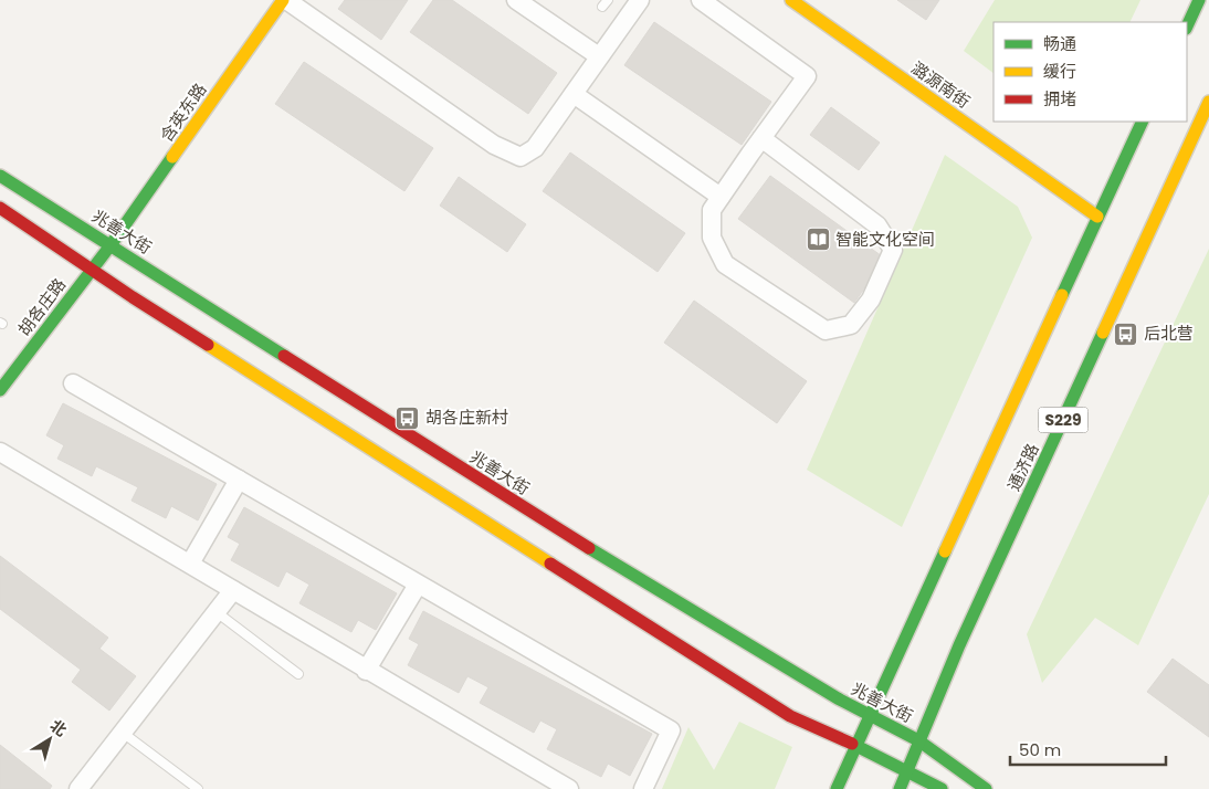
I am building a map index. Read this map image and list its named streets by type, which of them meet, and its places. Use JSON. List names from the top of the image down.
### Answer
{
  "streets": {
    "main road": [
      "潞源南街",
      "含英东路",
      "兆善大街",
      "胡各庄路",
      "S229",
      "通济路"
    ]
  },
  "crossings": [
    ["含英东路", "兆善大街"],
    ["含英东路", "胡各庄路"],
    ["兆善大街", "胡各庄路"],
    ["兆善大街", "通济路"]
  ],
  "places": {
    "library": ["智能文化空间"],
    "bus stop": ["后北营", "胡各庄新村"]
  },
  "legend": ["畅通", "缓行", "拥堵"],
  "scale_bar": "50 m",
  "north": "top right"
}
